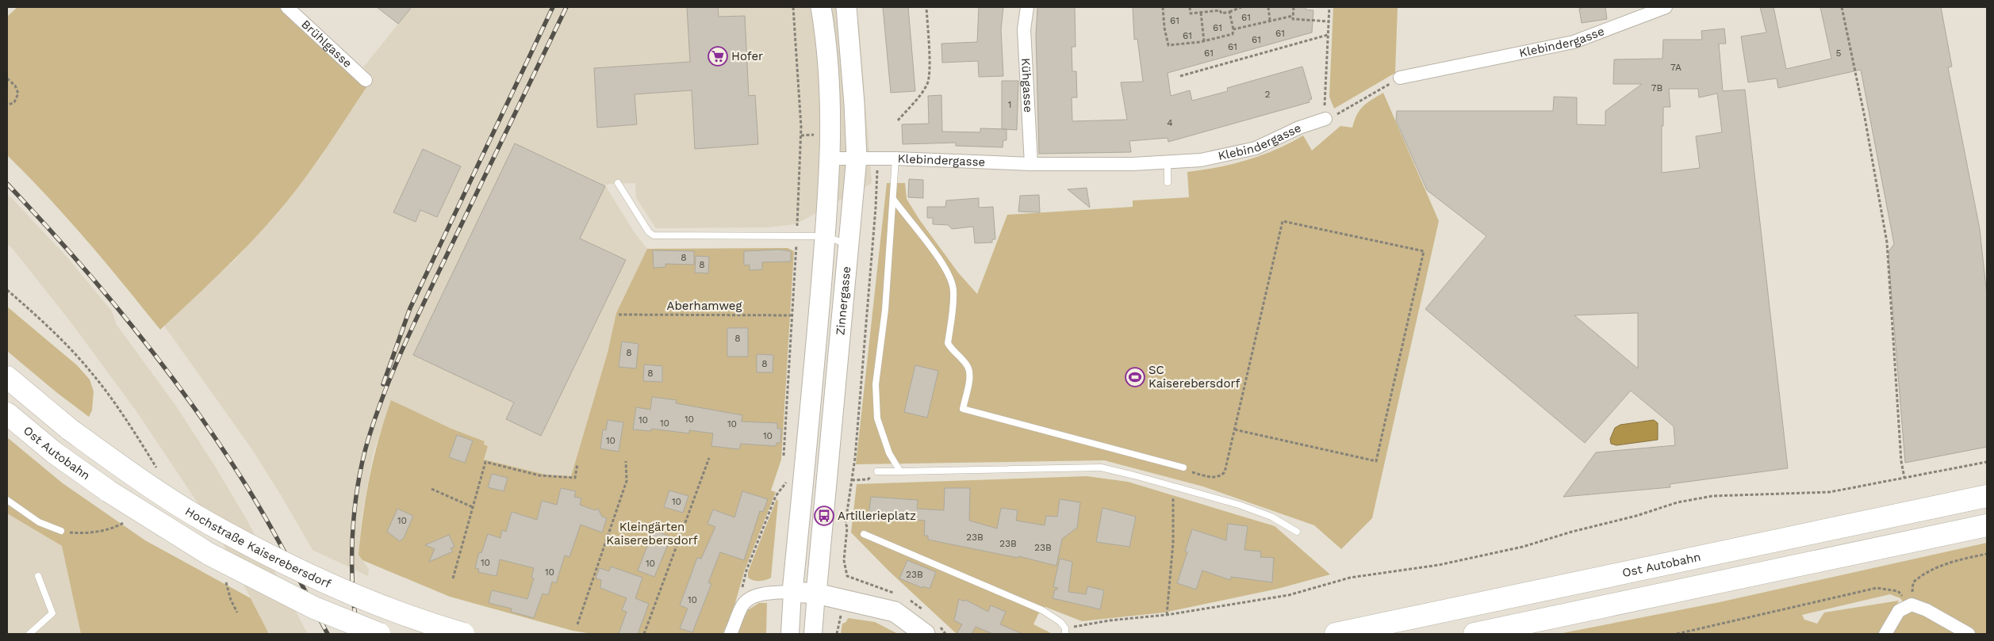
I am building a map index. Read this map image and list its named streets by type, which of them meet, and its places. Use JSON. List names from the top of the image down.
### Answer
{
  "streets": {
    "highway": ["Ost Autobahn", "Hochstraße Kaiserebersdorf"],
    "main road": ["Zinnergasse"],
    "street": ["Klebindergasse", "Brühlgasse", "Kühgasse"],
    "path": ["Aberhamweg"]
  },
  "crossings": [
    ["Klebindergasse", "Kühgasse"],
    ["Klebindergasse", "Zinnergasse"]
  ],
  "parks": ["Kleingärten Kaiserebersdorf"],
  "places": {
    "supermarket": ["Hofer"],
    "sports": ["SC Kaiserebersdorf"],
    "bus stop": ["Artillerieplatz"]
  },
  "house_numbers": [
    "61",
    "61",
    "61",
    "61",
    "61",
    "61",
    "61",
    "61",
    "5",
    "7A",
    "7B",
    "2",
    "1",
    "4",
    "8",
    "8",
    "8",
    "8",
    "8",
    "8",
    "10",
    "10",
    "10",
    "10",
    "10",
    "10",
    "10",
    "10",
    "23B",
    "23B",
    "23B",
    "10",
    "10",
    "10",
    "23B",
    "10"
  ]
}
